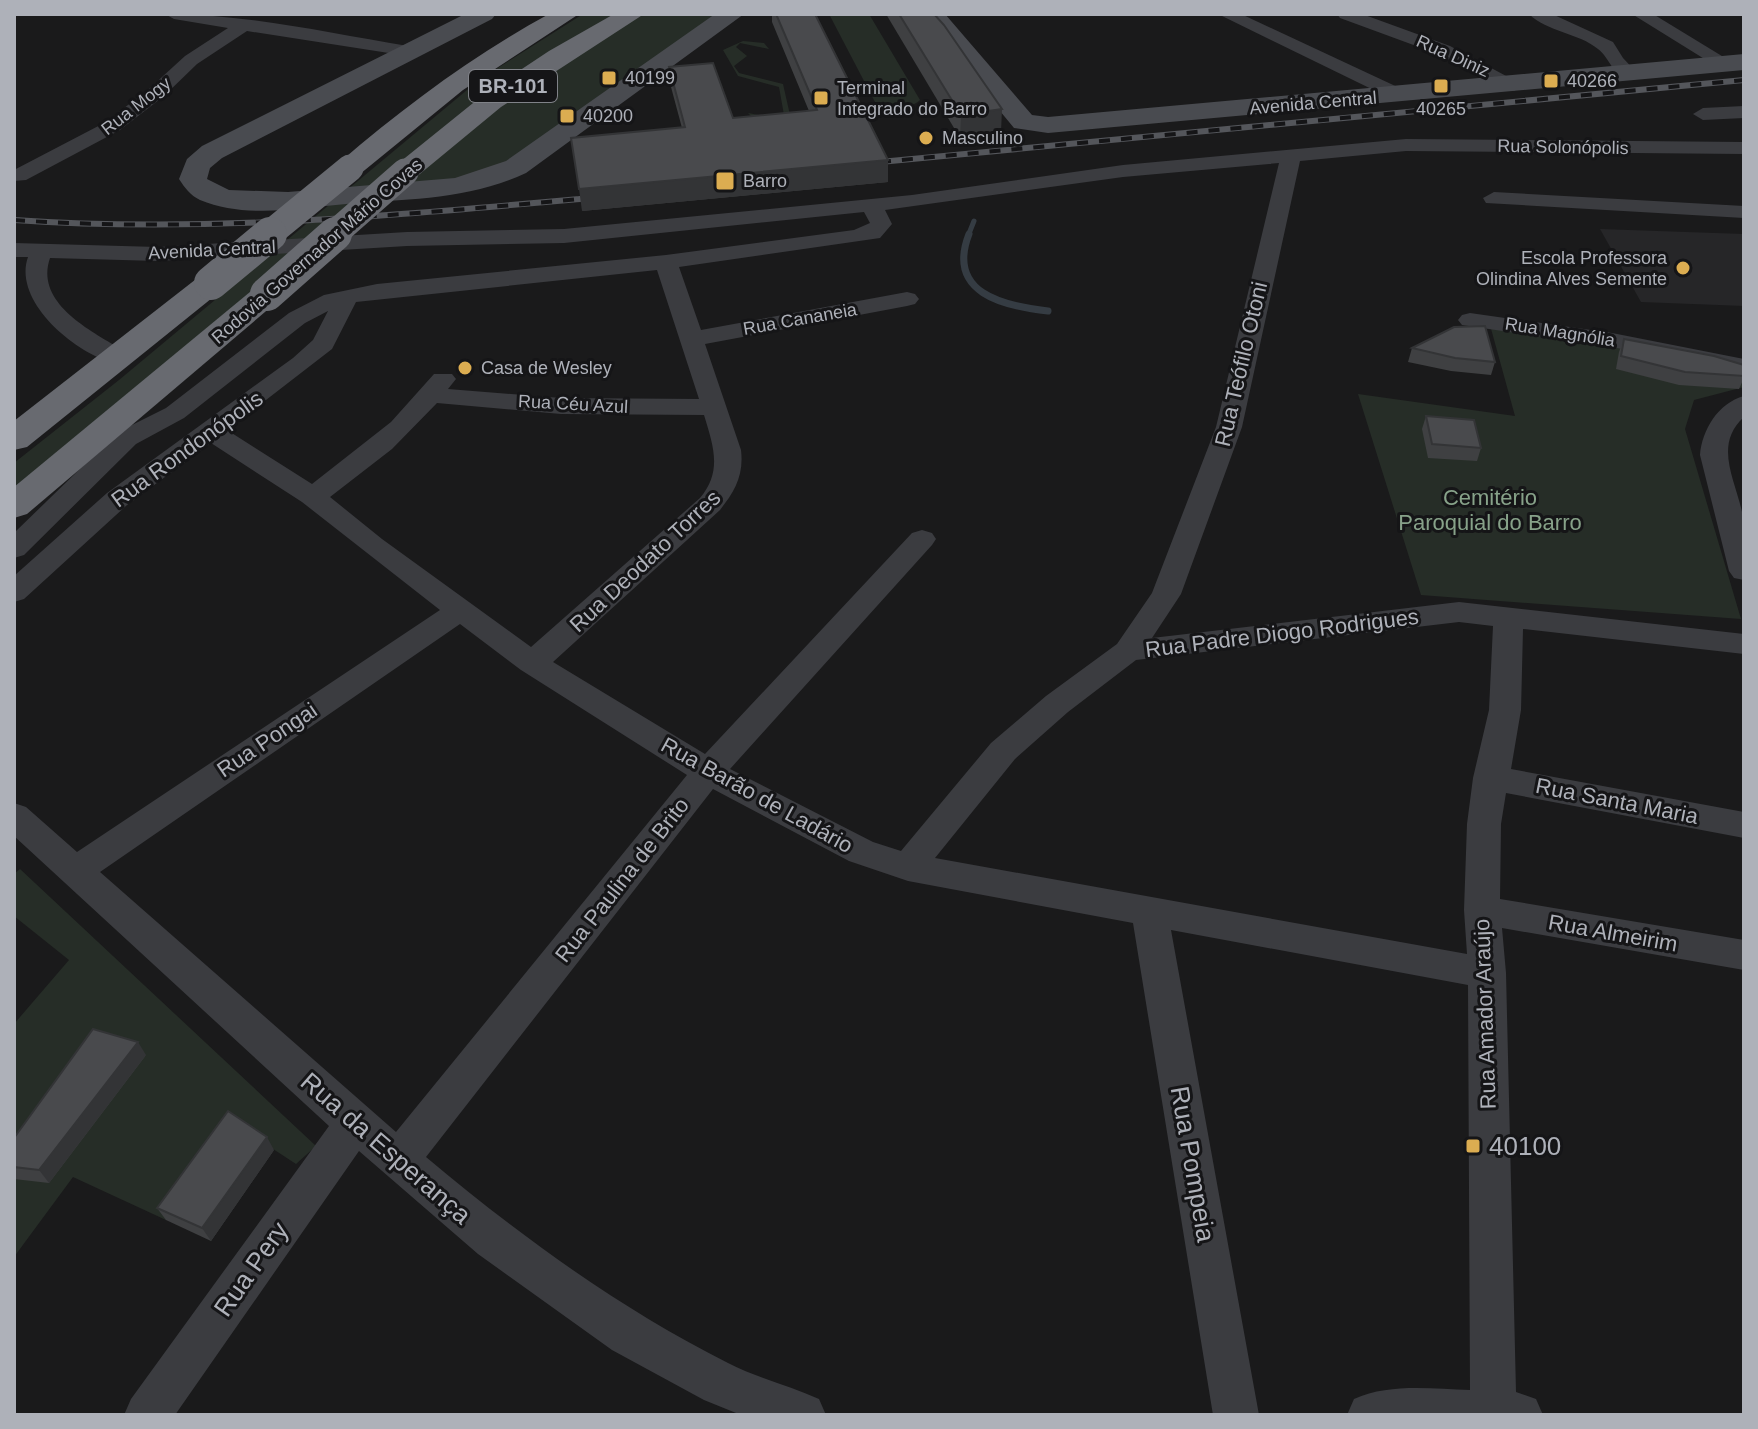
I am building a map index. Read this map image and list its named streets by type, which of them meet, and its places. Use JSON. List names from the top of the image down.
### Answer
{
  "streets": {
    "highway": ["BR-101", "Rodovia Governador Mário Covas"],
    "street": [
      "Rua Diniz",
      "Avenida Central",
      "Rua Mogy",
      "Rua Solonópolis",
      "Rua Cananeia",
      "Rua Magnólia",
      "Rua Teófilo Otoni",
      "Rua Céu Azul",
      "Rua Rondonópolis",
      "Rua Deodato Torres",
      "Rua Padre Diogo Rodrigues",
      "Rua Pongai",
      "Rua Barão de Ladário",
      "Rua Santa Maria",
      "Rua Paulina de Brito",
      "Rua Almeirim",
      "Rua Amador Araújo",
      "Rua da Esperança",
      "Rua Pompeia",
      "Rua Pery"
    ]
  },
  "crossings": [
    ["Rua Diniz", "Avenida Central"],
    ["Avenida Central", "Rua Solonópolis"],
    ["Avenida Central", "Rua Teófilo Otoni"],
    ["Avenida Central", "Rua Rondonópolis"],
    ["Avenida Central", "Rua Deodato Torres"],
    ["Rua Cananeia", "Rua Deodato Torres"],
    ["Rua Teófilo Otoni", "Rua Padre Diogo Rodrigues"],
    ["Rua Céu Azul", "Rua Deodato Torres"],
    ["Rua Céu Azul", "Rua Barão de Ladário"],
    ["Rua Rondonópolis", "Rua Barão de Ladário"],
    ["Rua Deodato Torres", "Rua Barão de Ladário"],
    ["Rua Padre Diogo Rodrigues", "Rua Barão de Ladário"],
    ["Rua Padre Diogo Rodrigues", "Rua Amador Araújo"],
    ["Rua Pongai", "Rua Barão de Ladário"],
    ["Rua Pongai", "Rua da Esperança"],
    ["Rua Barão de Ladário", "Rua Paulina de Brito"],
    ["Rua Barão de Ladário", "Rua Amador Araújo"],
    ["Rua Barão de Ladário", "Rua Pompeia"],
    ["Rua Santa Maria", "Rua Amador Araújo"],
    ["Rua Paulina de Brito", "Rua da Esperança"],
    ["Rua Almeirim", "Rua Amador Araújo"],
    ["Rua da Esperança", "Rua Pery"]
  ],
  "parks": ["Cemitério Paroquial do Barro"],
  "places": {
    "transit": [
      "40199",
      "40266",
      "40265",
      "Terminal Integrado do Barro",
      "40200",
      "Barro",
      "40100"
    ],
    "other": ["Masculino", "Escola Professora Olindina Alves Semente", "Casa de Wesley"]
  }
}
